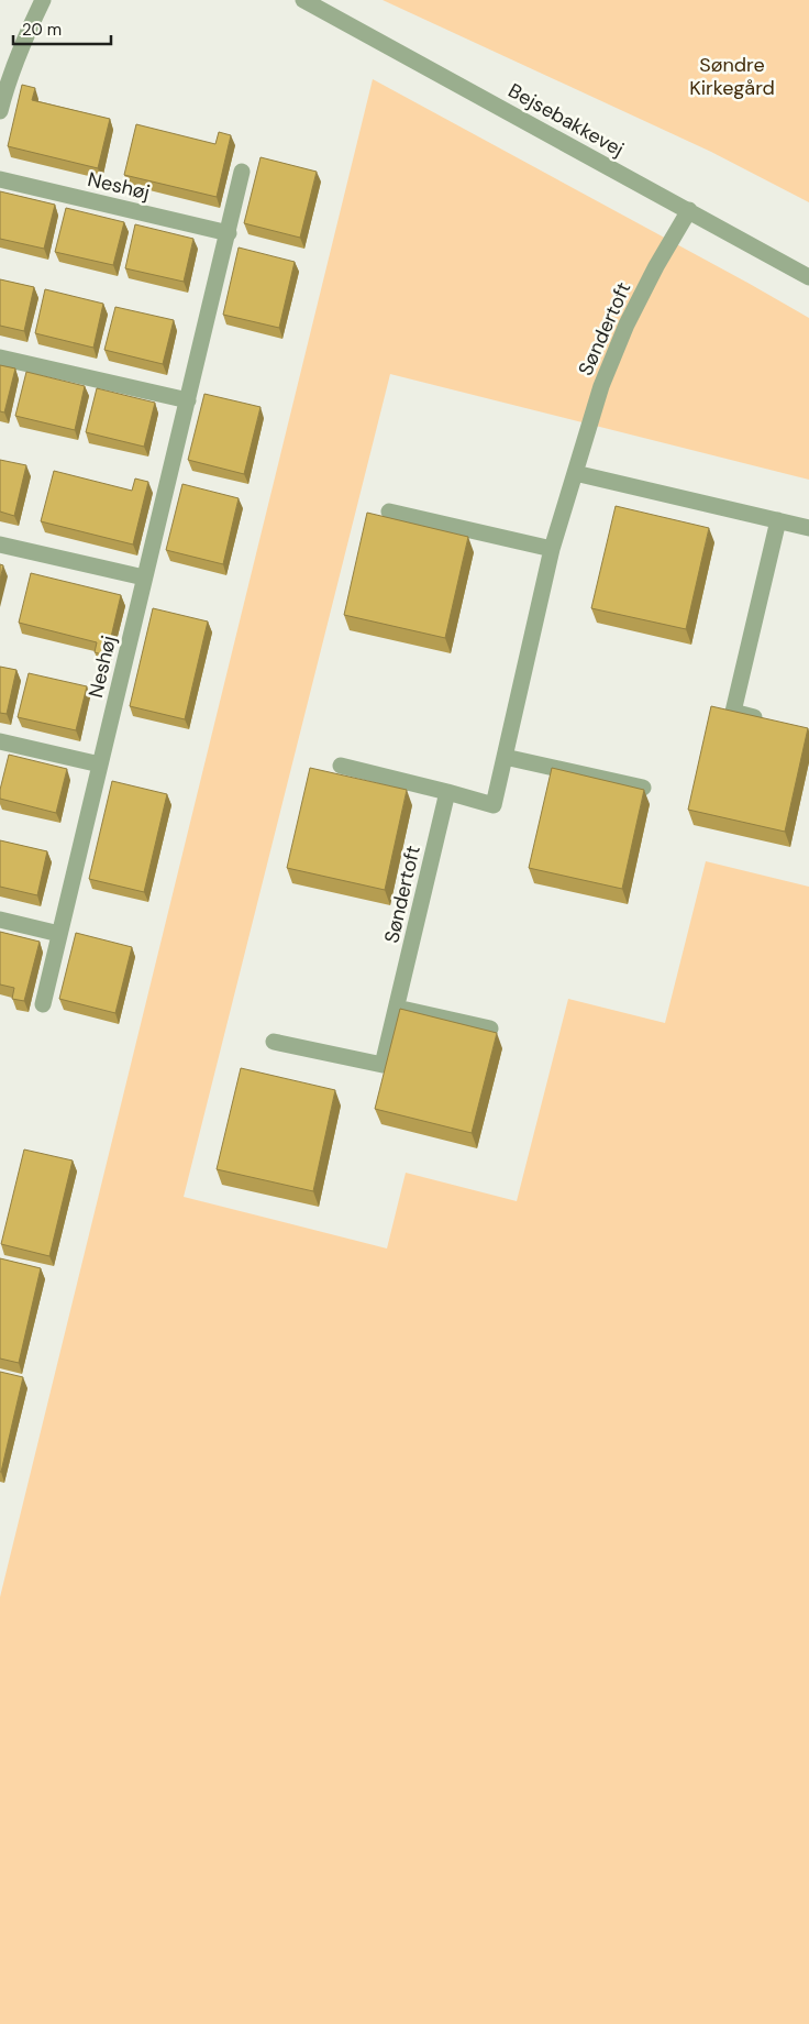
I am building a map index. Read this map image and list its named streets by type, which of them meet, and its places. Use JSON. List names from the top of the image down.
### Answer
{
  "streets": {
    "street": ["Bejsebakkevej", "Neshøj", "Søndertoft"]
  },
  "crossings": [
    ["Bejsebakkevej", "Søndertoft"]
  ],
  "parks": ["Søndre Kirkegård"],
  "scale_bar": "20 m"
}
